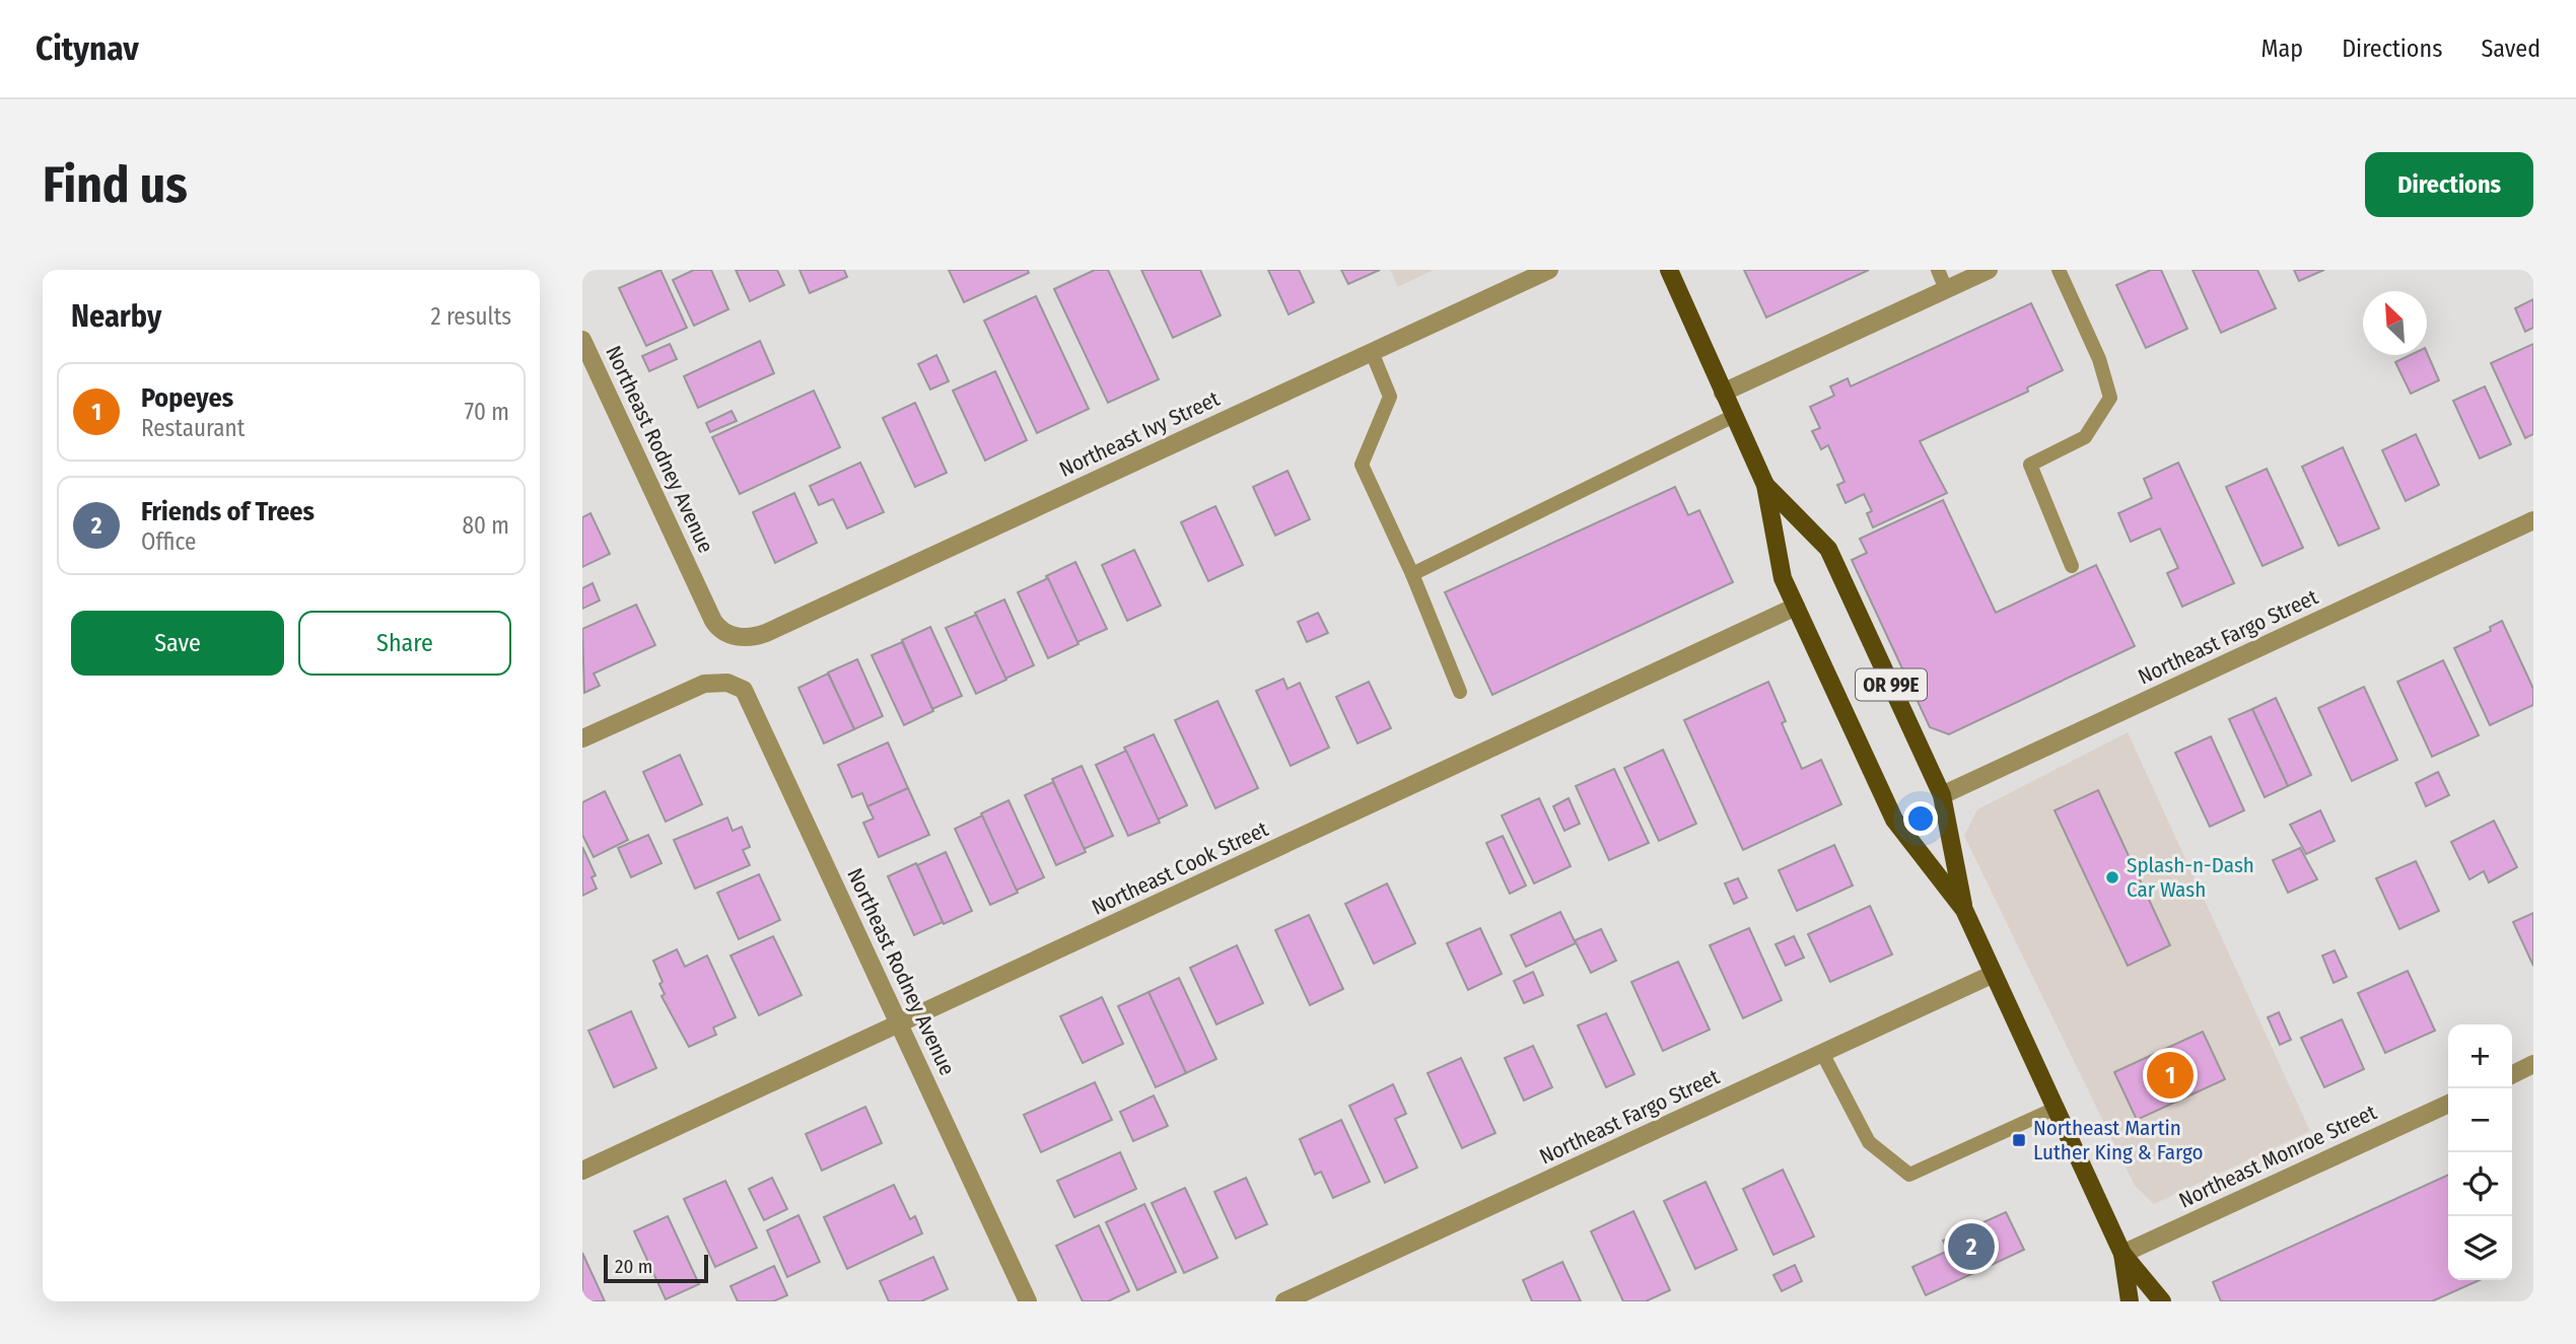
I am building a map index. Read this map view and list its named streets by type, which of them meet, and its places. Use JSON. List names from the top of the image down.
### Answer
{
  "streets": {
    "main road": ["OR 99E"],
    "street": [
      "Northeast Ivy Street",
      "Northeast Rodney Avenue",
      "Northeast Fargo Street",
      "Northeast Cook Street",
      "Northeast Monroe Street"
    ]
  },
  "crossings": [
    ["Northeast Ivy Street", "Northeast Rodney Avenue"],
    ["Northeast Rodney Avenue", "Northeast Cook Street"],
    ["Northeast Fargo Street", "OR 99E"],
    ["OR 99E", "Northeast Cook Street"],
    ["OR 99E", "Northeast Monroe Street"]
  ],
  "places": {
    "other": ["Splash-n-Dash Car Wash"],
    "transit": ["Northeast Martin Luther King & Fargo"]
  },
  "scale_bar": "20 m",
  "north": "top left",
  "page": {
    "header": "Citynav",
    "nav": ["Map", "Directions", "Saved"],
    "buttons": [
      "Directions",
      ["Save", "Share"]
    ],
    "title": "Find us",
    "heading": ["Nearby", "2 results"],
    "list": [
      {
        "mark": "1",
        "name": "Popeyes",
        "note": "Restaurant",
        "value": "70 m"
      },
      {
        "mark": "2",
        "name": "Friends of Trees",
        "note": "Office",
        "value": "80 m"
      }
    ],
    "map_buttons": ["+", "−"],
    "pins": ["1", "2"],
    "scale": "20 m"
  }
}
